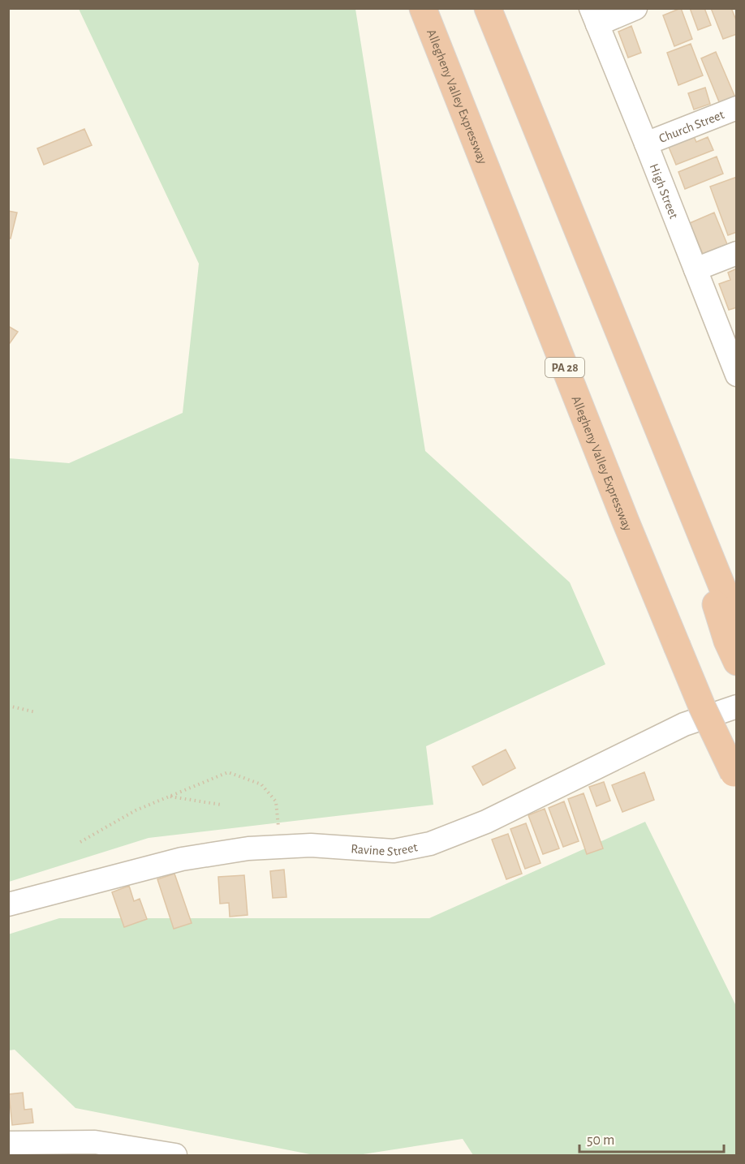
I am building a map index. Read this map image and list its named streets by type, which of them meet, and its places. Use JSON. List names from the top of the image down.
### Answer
{
  "streets": {
    "highway": ["Allegheny Valley Expressway", "PA 28"],
    "street": ["Church Street", "High Street", "Ravine Street"]
  },
  "crossings": [
    ["Church Street", "High Street"]
  ],
  "scale_bar": "50 m"
}
